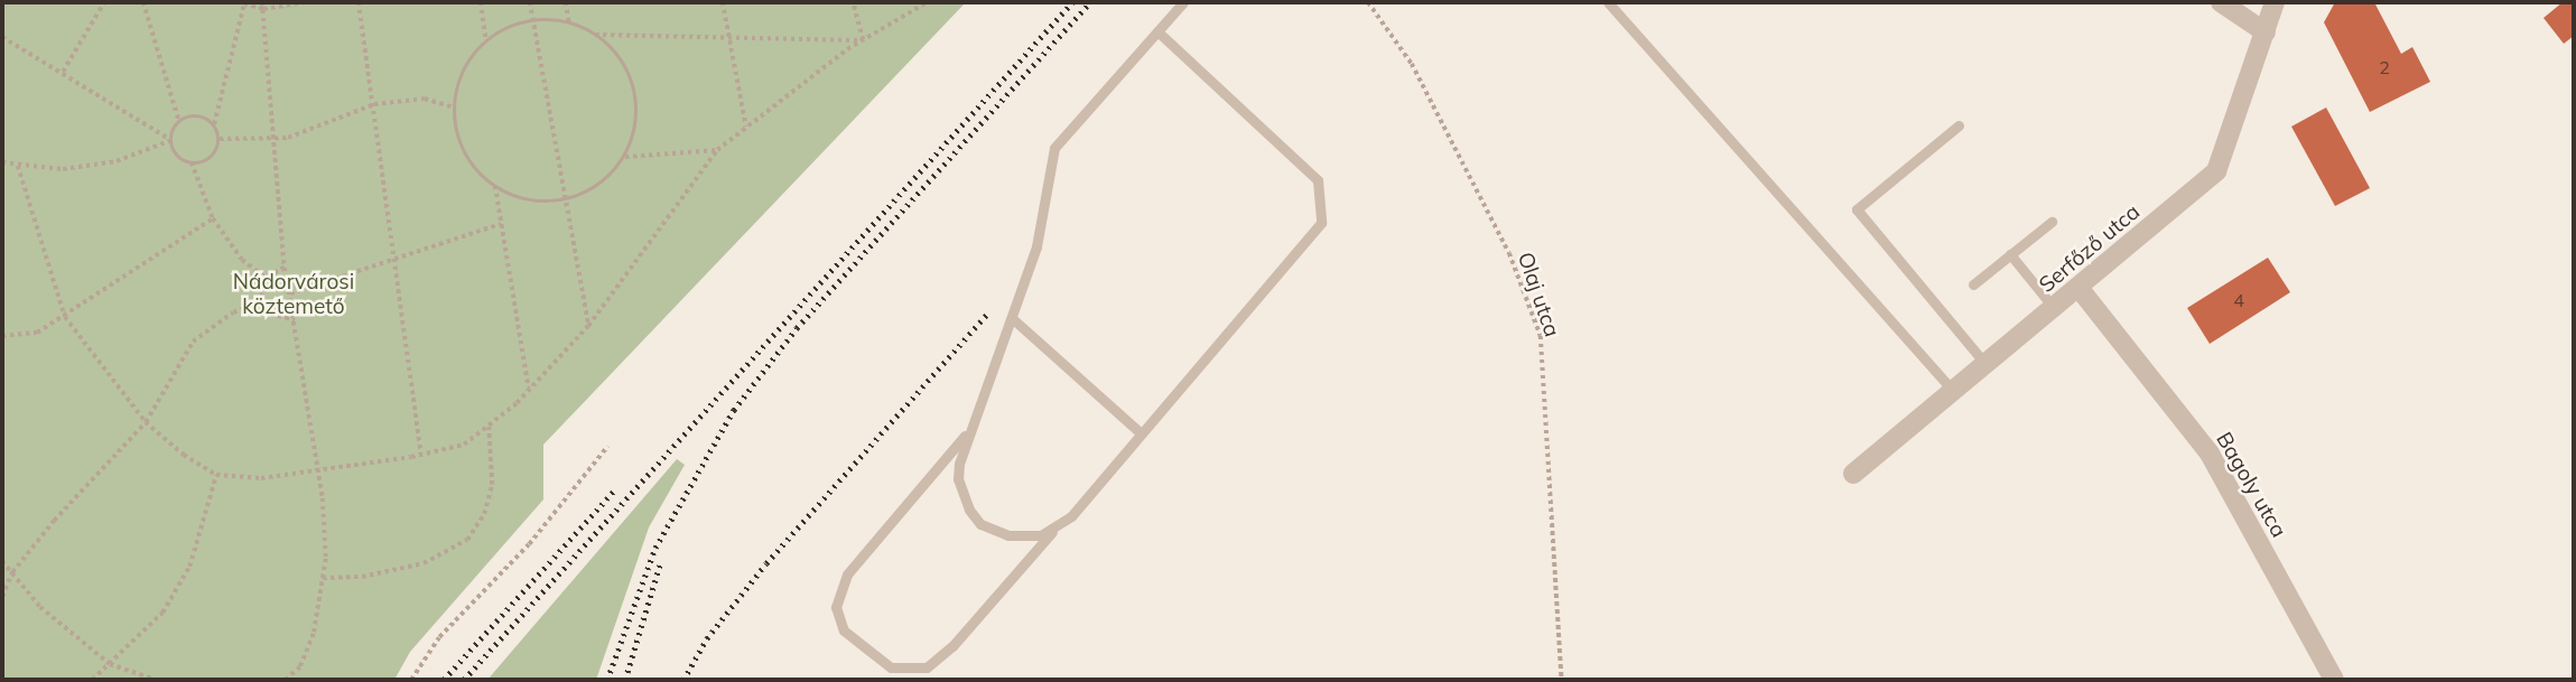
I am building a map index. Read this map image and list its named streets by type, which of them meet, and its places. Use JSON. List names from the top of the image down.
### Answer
{
  "streets": {
    "street": ["Serfőző utca", "Bagoly utca"],
    "path": ["Olaj utca"]
  },
  "crossings": [
    ["Serfőző utca", "Bagoly utca"]
  ],
  "parks": ["Nádorvárosi köztemető"],
  "house_numbers": ["2", "4"]
}
